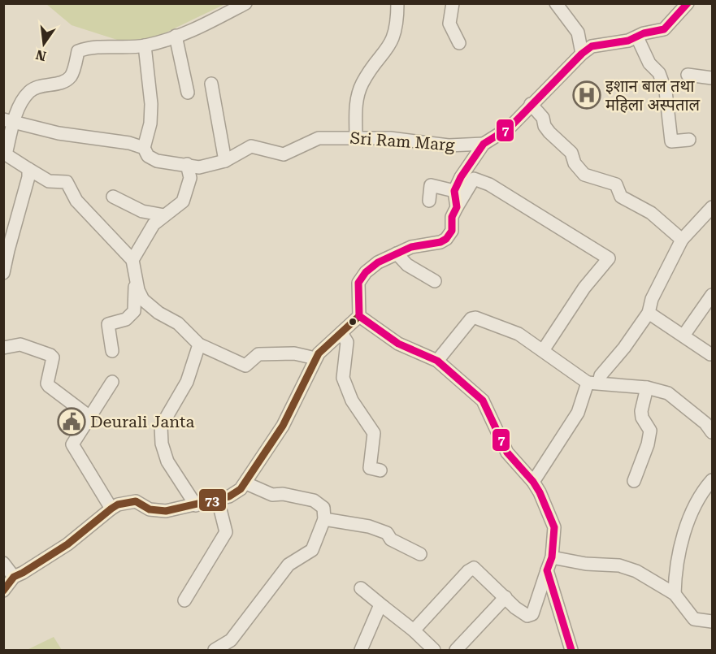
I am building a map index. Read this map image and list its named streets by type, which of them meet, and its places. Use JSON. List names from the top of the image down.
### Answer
{
  "streets": {
    "street": ["Sri Ram Marg"]
  },
  "places": {
    "hospital": ["इशान बाल तथा महिला अस्पताल"],
    "public building": ["Deurali Janta"]
  },
  "lines": ["transit line 7", "transit line 73"],
  "north": "bottom"
}
